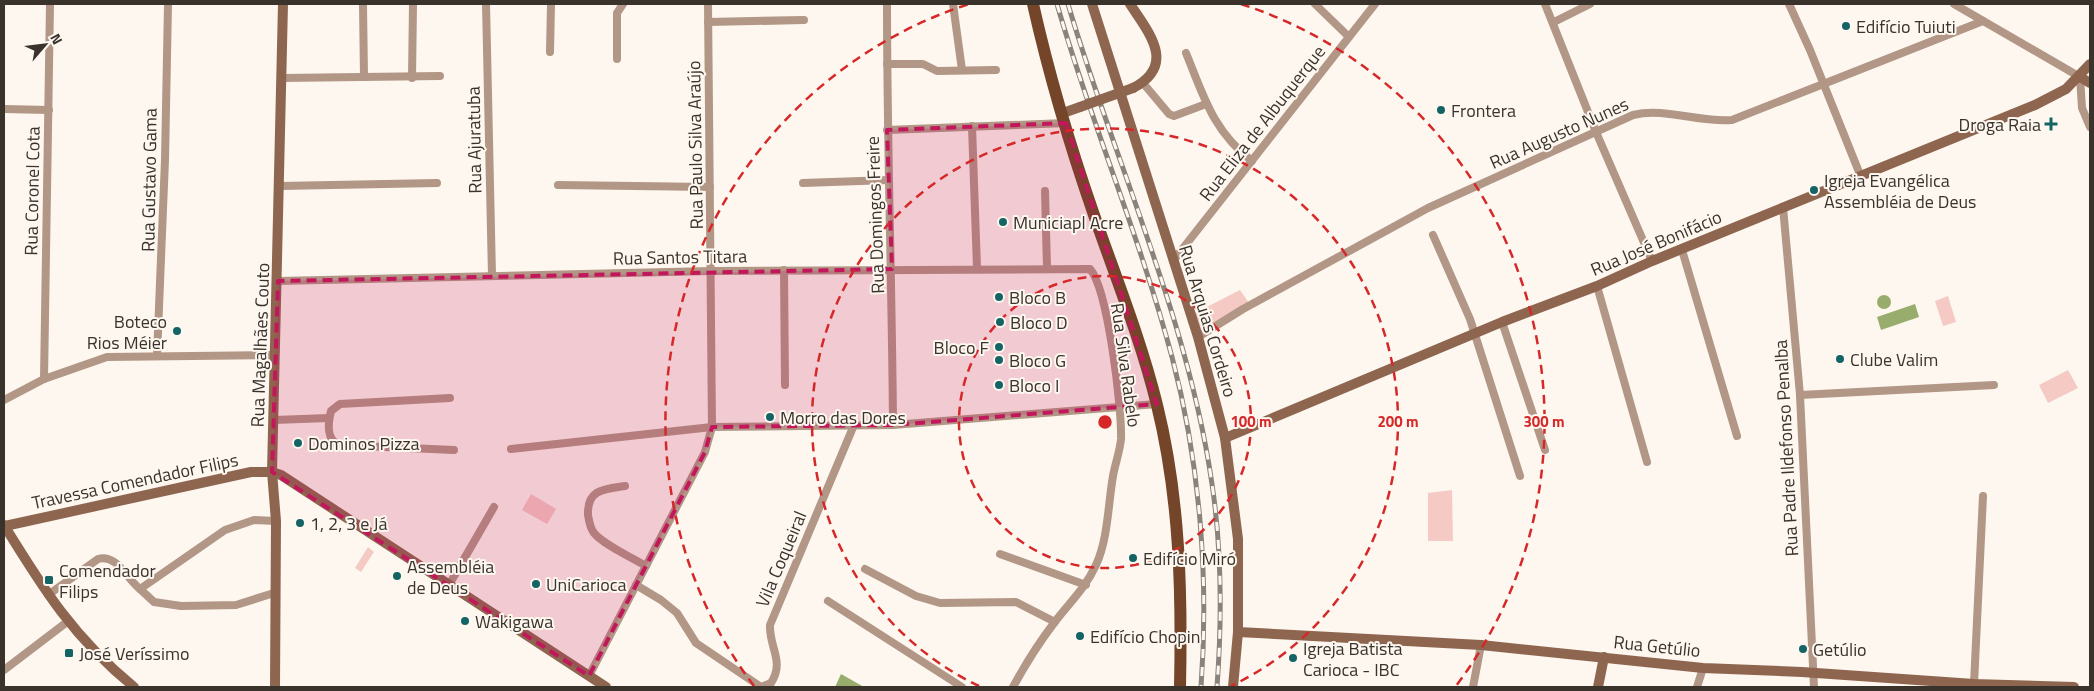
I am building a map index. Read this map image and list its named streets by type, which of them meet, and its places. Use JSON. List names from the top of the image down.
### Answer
{
  "streets": {
    "street": [
      "Rua Eliza de Albuquerque",
      "Rua Augusto Nunes",
      "Rua Ajuratuba",
      "Rua Paulo Silva Araújo",
      "Rua Gustavo Gama",
      "Rua Coronel Cota",
      "Rua Domingos Freire",
      "Rua José Bonifácio",
      "Rua Santos Titara",
      "Rua Arquias Cordeiro",
      "Rua Magalhães Couto",
      "Rua Silva Rabelo",
      "Rua Padre Ildefonso Penalba",
      "Travessa Comendador Filips",
      "Vila Coqueiral",
      "Rua Getúlio"
    ]
  },
  "crossings": [
    ["Rua Eliza de Albuquerque", "Rua Arquias Cordeiro"],
    ["Rua Augusto Nunes", "Rua Arquias Cordeiro"],
    ["Rua Ajuratuba", "Rua Santos Titara"],
    ["Rua Paulo Silva Araújo", "Rua Santos Titara"],
    ["Rua Paulo Silva Araújo", "Vila Coqueiral"],
    ["Rua Domingos Freire", "Rua Santos Titara"],
    ["Rua José Bonifácio", "Rua Arquias Cordeiro"],
    ["Rua José Bonifácio", "Rua Padre Ildefonso Penalba"],
    ["Rua Santos Titara", "Rua Magalhães Couto"],
    ["Rua Santos Titara", "Rua Silva Rabelo"],
    ["Rua Arquias Cordeiro", "Rua Getúlio"],
    ["Rua Magalhães Couto", "Travessa Comendador Filips"],
    ["Rua Padre Ildefonso Penalba", "Rua Getúlio"]
  ],
  "places": {
    "other": [
      "Edifício Tuiuti",
      "Frontera",
      "Igreja Evangélica Assembléia de Deus",
      "Municiapl Acre",
      "Bloco B",
      "Bloco D",
      "Boteco Rios Méier",
      "Bloco F",
      "Clube Valim",
      "Bloco G",
      "Bloco I",
      "Morro das Dores",
      "Dominos Pizza",
      "1, 2, 3 e Já",
      "Edifício Miró",
      "Assembléia de Deus",
      "UniCarioca",
      "Wakigawa",
      "Edifício Chopin",
      "Getúlio",
      "Igreja Batista Carioca - IBC"
    ],
    "health": ["Droga Raia"],
    "transit": ["Comendador Filips", "José Veríssimo"]
  },
  "north": "top right",
  "rings": ["100 m", "200 m", "300 m"]
}
